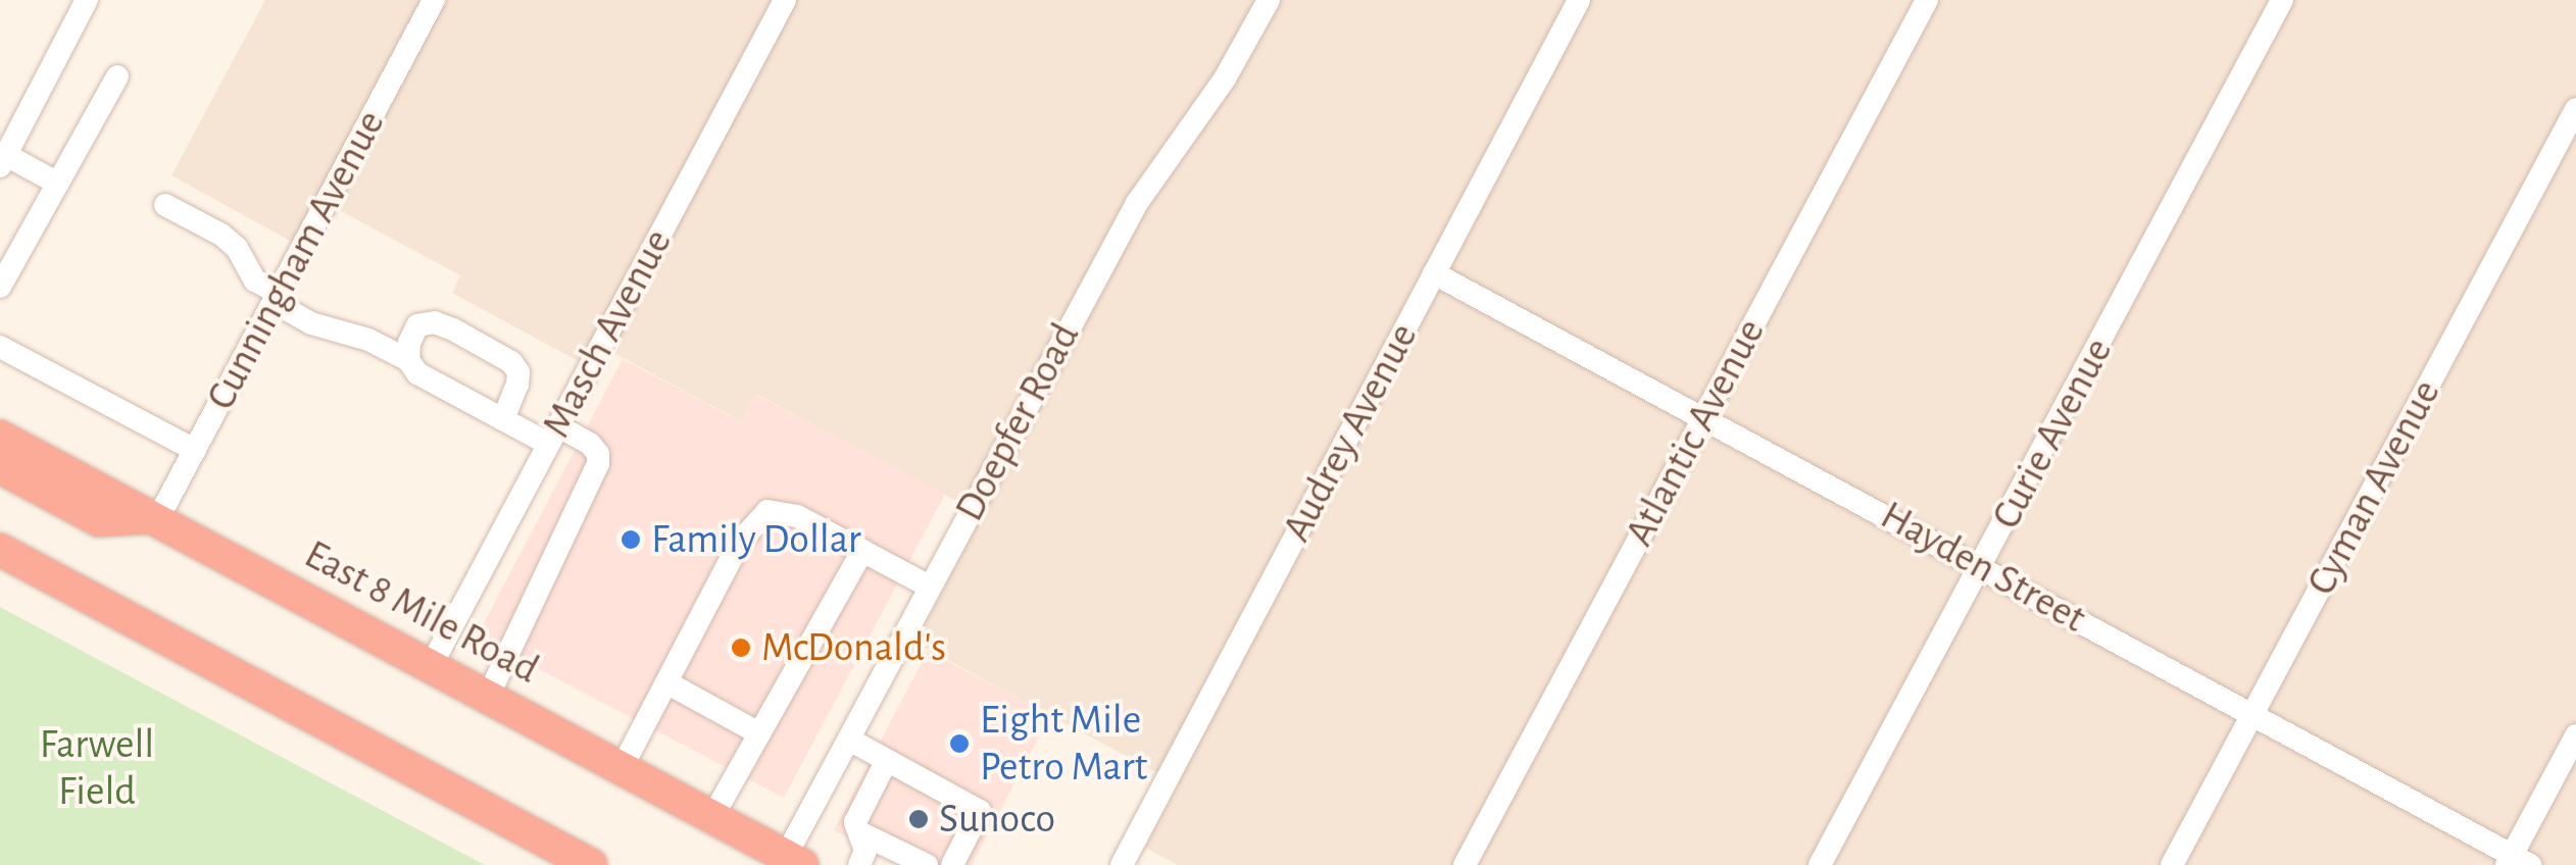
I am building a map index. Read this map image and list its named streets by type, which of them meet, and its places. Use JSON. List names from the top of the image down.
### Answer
{
  "streets": {
    "highway": ["East 8 Mile Road"],
    "street": [
      "Cunningham Avenue",
      "Masch Avenue",
      "Doepfer Road",
      "Audrey Avenue",
      "Atlantic Avenue",
      "Curie Avenue",
      "Cyman Avenue",
      "Hayden Street"
    ]
  },
  "crossings": [
    ["Cunningham Avenue", "East 8 Mile Road"],
    ["Masch Avenue", "East 8 Mile Road"],
    ["Doepfer Road", "East 8 Mile Road"],
    ["Audrey Avenue", "Hayden Street"],
    ["Atlantic Avenue", "Hayden Street"],
    ["Curie Avenue", "Hayden Street"],
    ["Cyman Avenue", "Hayden Street"]
  ],
  "parks": ["Farwell Field"],
  "places": [
    "Family Dollar",
    "McDonald's",
    "Eight Mile Petro Mart",
    "Sunoco"
  ]
}
